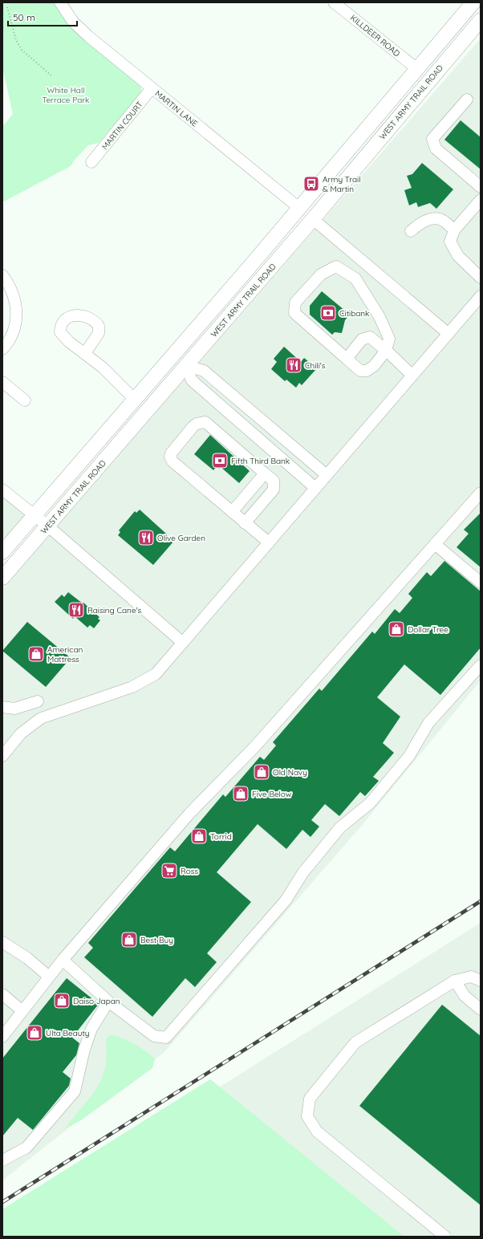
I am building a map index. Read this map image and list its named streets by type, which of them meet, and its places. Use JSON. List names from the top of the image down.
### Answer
{
  "streets": {
    "main road": ["WEST ARMY TRAIL ROAD"],
    "street": ["KILLDEER ROAD", "MARTIN LANE", "MARTIN COURT"]
  },
  "crossings": [
    ["KILLDEER ROAD", "WEST ARMY TRAIL ROAD"],
    ["WEST ARMY TRAIL ROAD", "MARTIN LANE"],
    ["MARTIN LANE", "MARTIN COURT"]
  ],
  "parks": ["White Hall Terrace Park"],
  "places": {
    "bus stop": ["Army Trail & Martin"],
    "bank": ["Citibank", "Fifth Third Bank"],
    "restaurant": ["Chili's", "Olive Garden", "Raising Cane's"],
    "shop": [
      "Dollar Tree",
      "American Mattress",
      "Old Navy",
      "Five Below",
      "Torrid",
      "Best Buy",
      "Daiso Japan",
      "Ulta Beauty"
    ],
    "supermarket": ["Ross"]
  },
  "scale_bar": "50 m"
}
